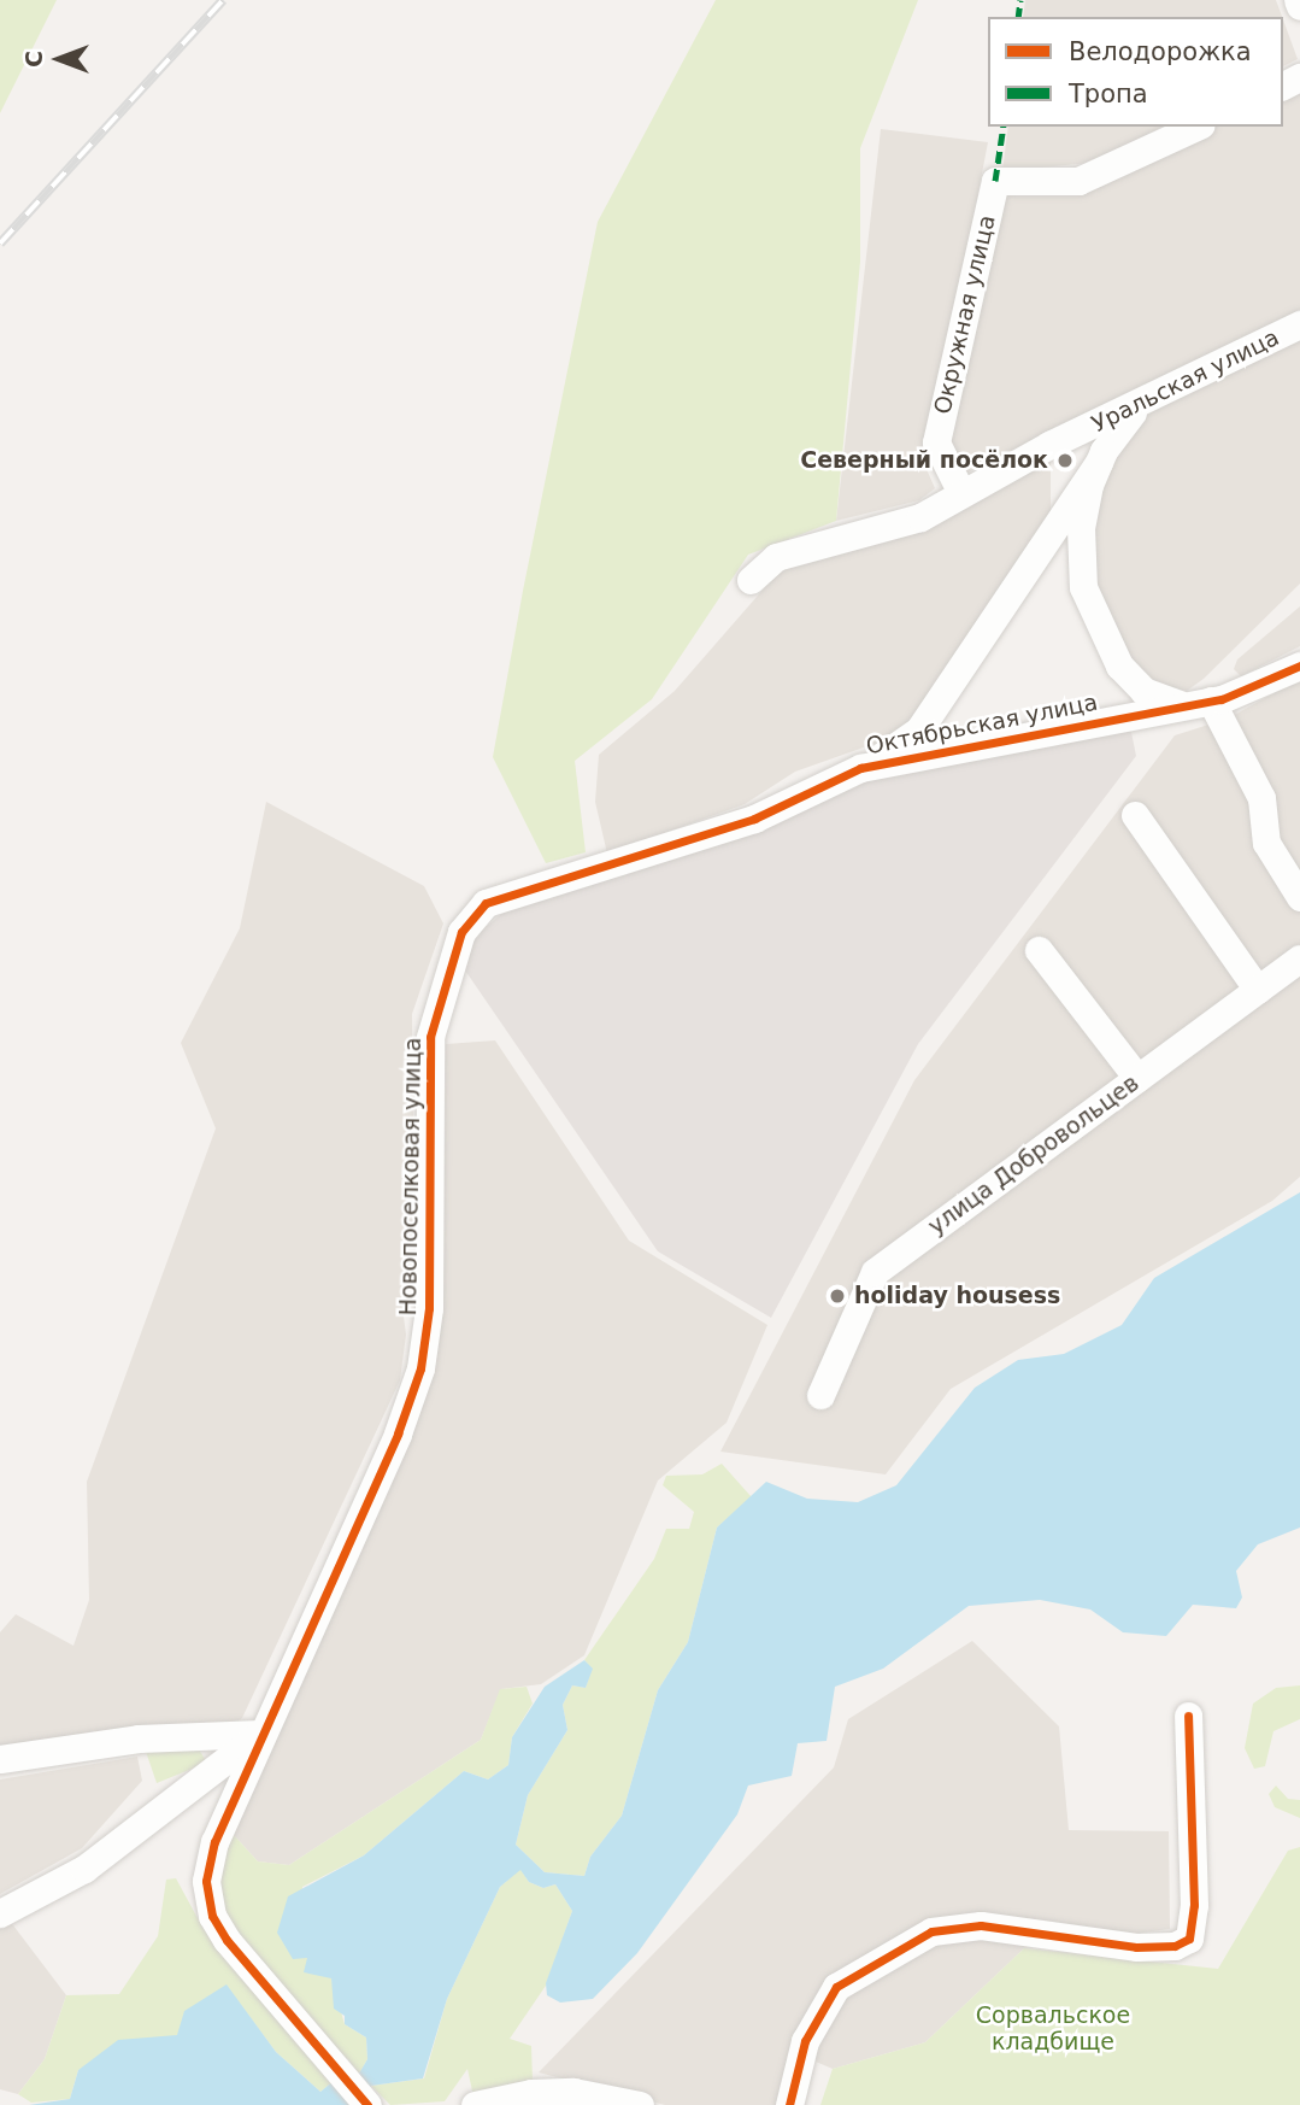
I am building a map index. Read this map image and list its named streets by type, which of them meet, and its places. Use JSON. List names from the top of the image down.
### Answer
{
  "streets": {
    "street": [
      "Окружная улица",
      "Уральская улица",
      "Октябрьская улица",
      "улица Добровольцев",
      "Новопоселковая улица"
    ]
  },
  "crossings": [
    ["Окружная улица", "Уральская улица"],
    ["Октябрьская улица", "Новопоселковая улица"]
  ],
  "parks": ["Сорвальское кладбище"],
  "places": ["Северный посёлок", "holiday housess"],
  "legend": ["Велодорожка", "Тропа"],
  "north": "left"
}
